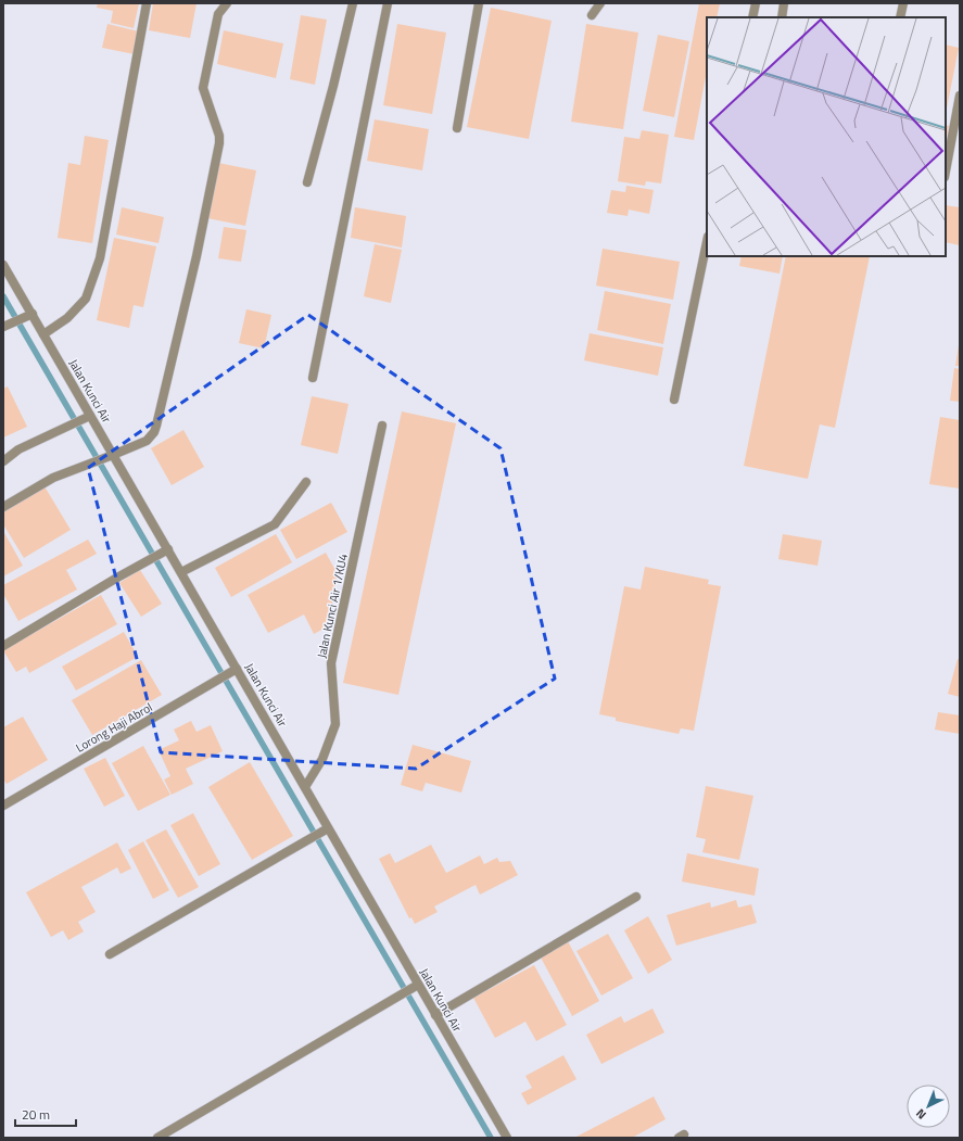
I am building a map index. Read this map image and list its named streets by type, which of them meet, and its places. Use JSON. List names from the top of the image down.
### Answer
{
  "streets": {
    "street": ["Jalan Kunci Air", "Jalan Kunci Air 1/KU4", "Lorong Haji Abrol"]
  },
  "crossings": [
    ["Jalan Kunci Air", "Jalan Kunci Air 1/KU4"],
    ["Jalan Kunci Air", "Lorong Haji Abrol"]
  ],
  "scale_bar": "20 m",
  "north": "bottom left"
}
